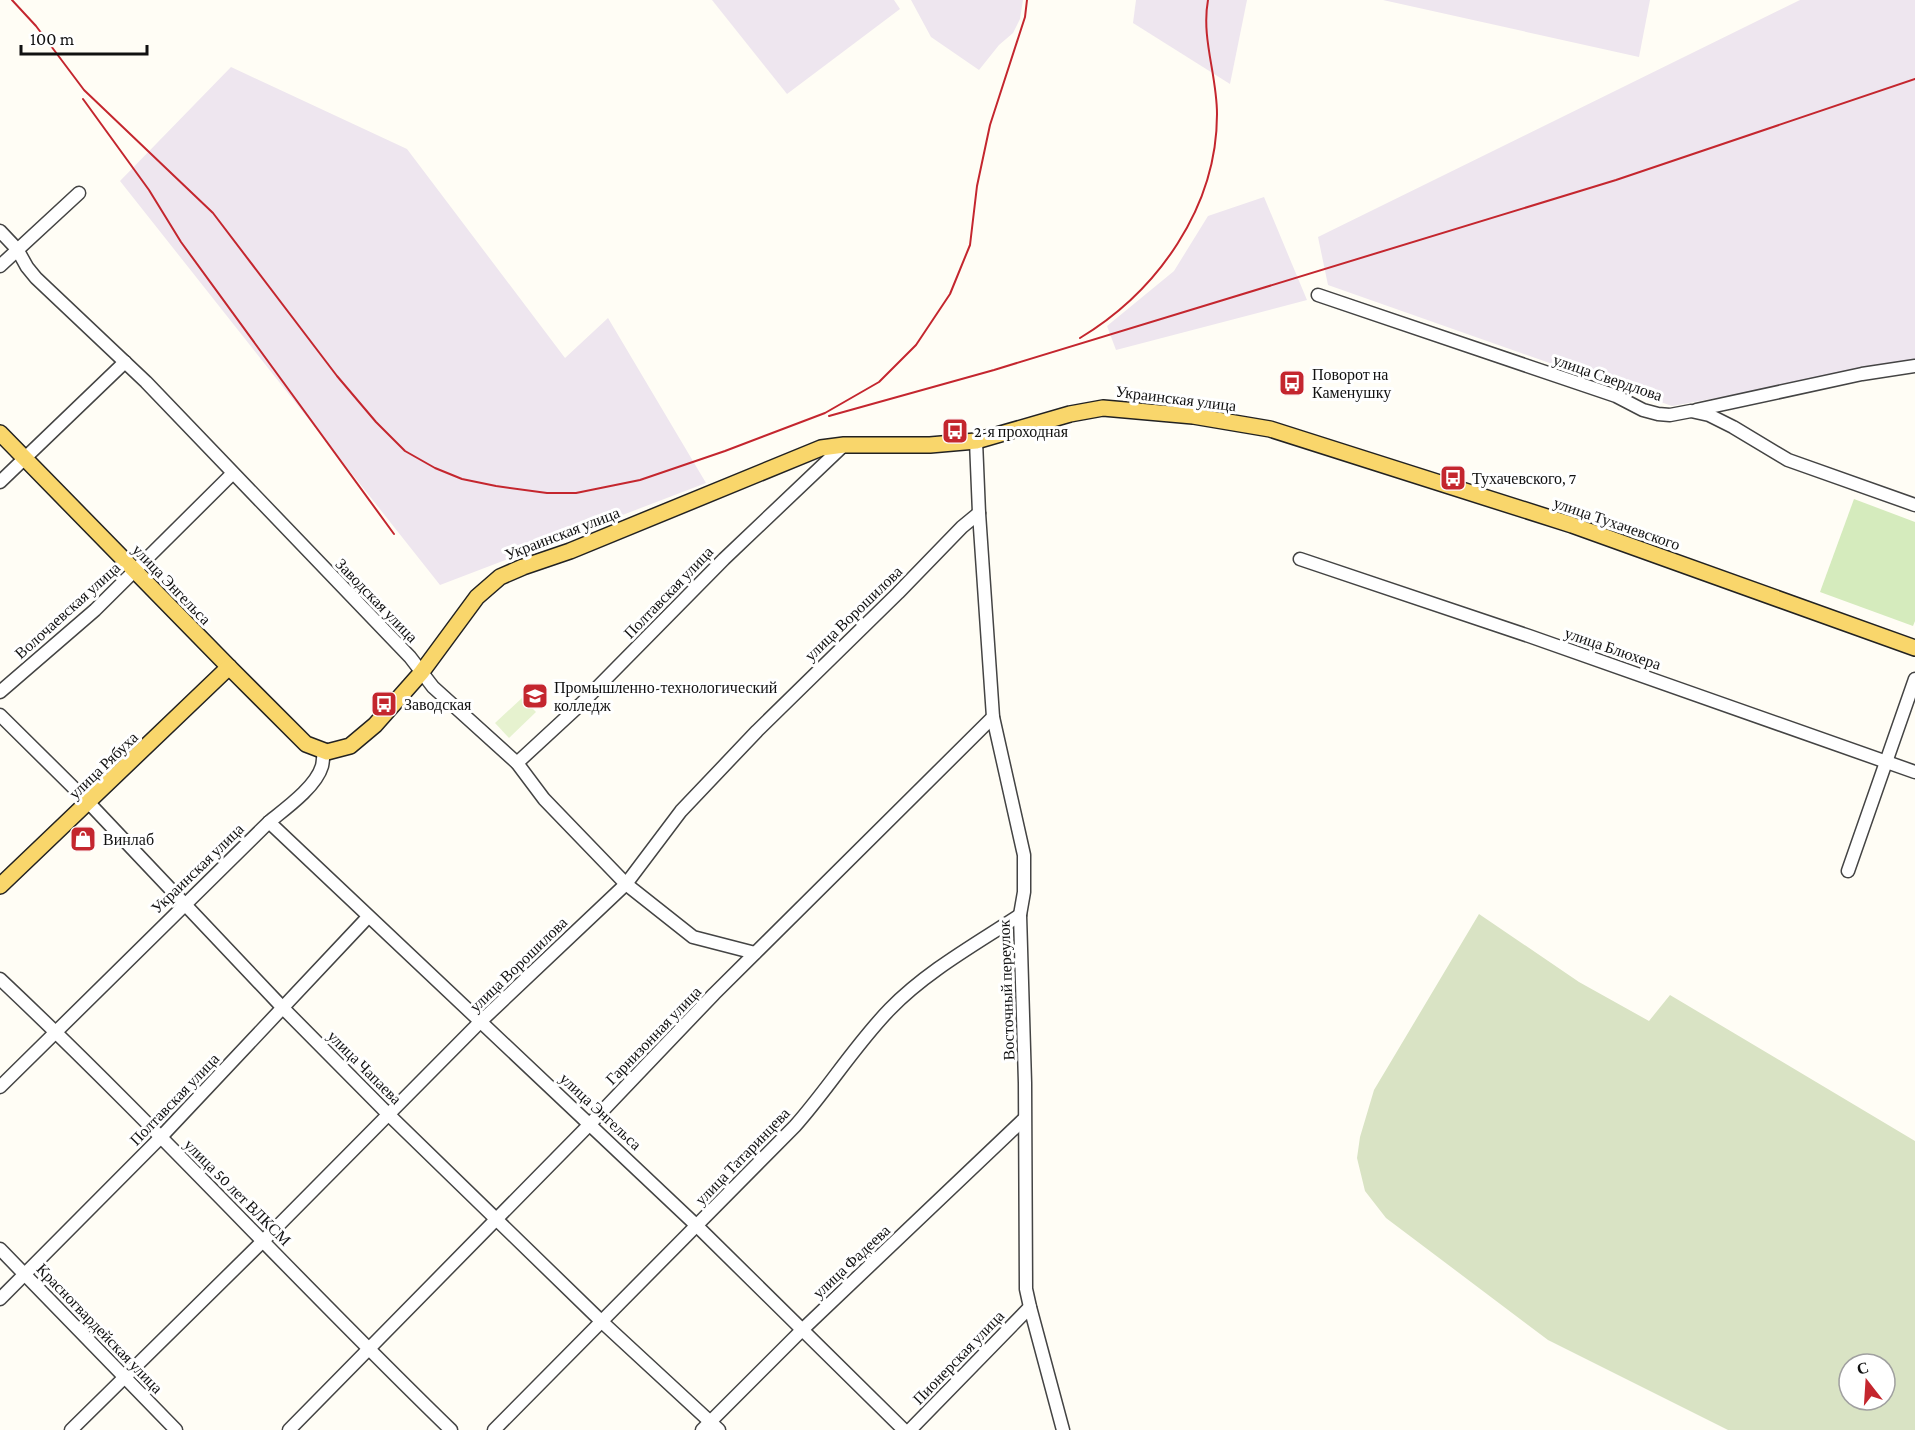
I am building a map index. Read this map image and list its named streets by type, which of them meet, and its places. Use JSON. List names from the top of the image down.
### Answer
{
  "streets": {
    "main road": [
      "Украинская улица",
      "улица Тухачевского",
      "улица Энгельса",
      "улица Рябуха"
    ],
    "street": [
      "улица Свердлова",
      "Полтавская улица",
      "Заводская улица",
      "Волочаевская улица",
      "улица Ворошилова",
      "улица Блюхера",
      "Восточный переулок",
      "Гарнизонная улица",
      "улица Чапаева",
      "улица Татаринцева",
      "улица 50 лет ВЛКСМ",
      "улица Фадеева",
      "Красногвардейская улица",
      "Пионерская улица"
    ]
  },
  "crossings": [
    ["Украинская улица", "улица Тухачевского"],
    ["Украинская улица", "улица Энгельса"],
    ["Украинская улица", "Полтавская улица"],
    ["Украинская улица", "Заводская улица"],
    ["Украинская улица", "Восточный переулок"],
    ["Украинская улица", "улица Чапаева"],
    ["Украинская улица", "улица 50 лет ВЛКСМ"],
    ["улица Энгельса", "Полтавская улица"],
    ["улица Энгельса", "Волочаевская улица"],
    ["улица Энгельса", "улица Ворошилова"],
    ["улица Энгельса", "улица Рябуха"],
    ["улица Энгельса", "Гарнизонная улица"],
    ["улица Энгельса", "улица Татаринцева"],
    ["улица Энгельса", "улица Фадеева"],
    ["Полтавская улица", "Заводская улица"],
    ["Полтавская улица", "улица Чапаева"],
    ["Полтавская улица", "улица 50 лет ВЛКСМ"],
    ["Полтавская улица", "Красногвардейская улица"],
    ["Заводская улица", "Волочаевская улица"],
    ["Заводская улица", "улица Ворошилова"],
    ["Заводская улица", "Гарнизонная улица"],
    ["улица Ворошилова", "Восточный переулок"],
    ["улица Ворошилова", "улица Чапаева"],
    ["улица Ворошилова", "улица 50 лет ВЛКСМ"],
    ["улица Ворошилова", "Красногвардейская улица"],
    ["улица Рябуха", "улица Чапаева"],
    ["Восточный переулок", "Гарнизонная улица"],
    ["Восточный переулок", "улица Татаринцева"],
    ["Восточный переулок", "улица Фадеева"],
    ["Восточный переулок", "Пионерская улица"],
    ["Гарнизонная улица", "улица Чапаева"],
    ["Гарнизонная улица", "улица 50 лет ВЛКСМ"],
    ["улица Чапаева", "улица Татаринцева"],
    ["улица Чапаева", "улица Фадеева"]
  ],
  "places": {
    "bus stop": [
      "Поворот на Каменушку",
      "2-я проходная",
      "Тухачевского, 7",
      "Заводская"
    ],
    "school or university": ["Промышленно-технологический колледж"],
    "shop": ["Винлаб"]
  },
  "scale_bar": "100 m",
  "north": "top"
}
